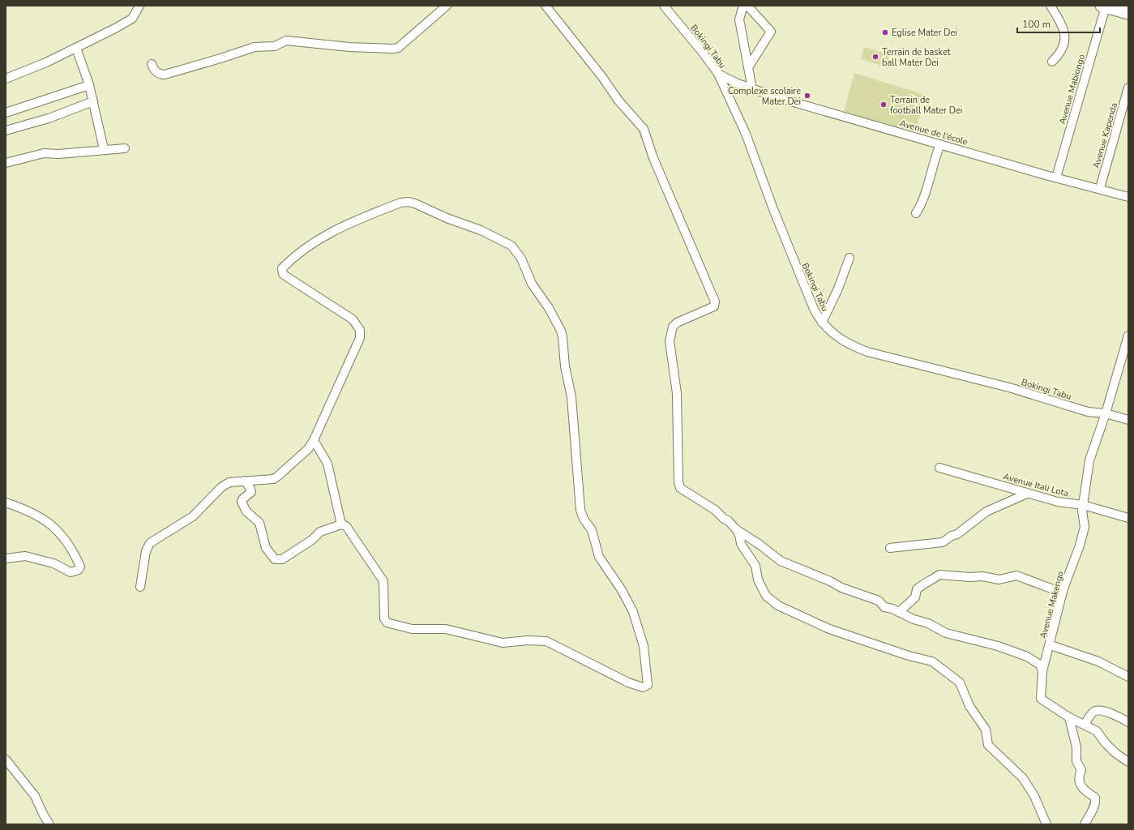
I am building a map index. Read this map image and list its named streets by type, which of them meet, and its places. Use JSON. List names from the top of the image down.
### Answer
{
  "streets": {
    "street": [
      "Bokingi Tabu",
      "Avenue Mabiongo",
      "Avenue de l'école",
      "Avenue Kapenda",
      "Avenue Itali Lota",
      "Avenue Makengo"
    ]
  },
  "crossings": [
    ["Bokingi Tabu", "Avenue de l'école"],
    ["Bokingi Tabu", "Avenue Makengo"],
    ["Avenue Mabiongo", "Avenue de l'école"],
    ["Avenue de l'école", "Avenue Kapenda"],
    ["Avenue Itali Lota", "Avenue Makengo"]
  ],
  "places": [
    "Eglise Mater Dei",
    "Terrain de basket ball Mater Dei",
    "Complexe scolaire Mater Dei",
    "Terrain de football Mater Dei"
  ],
  "scale_bar": "100 m"
}
